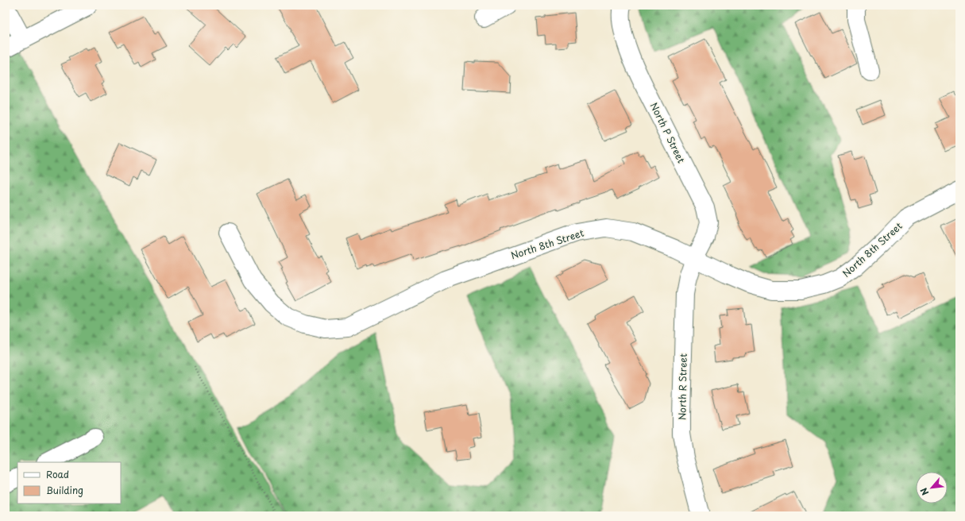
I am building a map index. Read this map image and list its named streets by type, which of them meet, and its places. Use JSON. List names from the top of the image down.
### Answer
{
  "streets": {
    "street": ["North P Street", "North 8th Street", "North R Street"]
  },
  "crossings": [
    ["North P Street", "North 8th Street"],
    ["North P Street", "North R Street"],
    ["North 8th Street", "North R Street"]
  ],
  "legend": ["Road", "Building"],
  "north": "bottom left"
}
